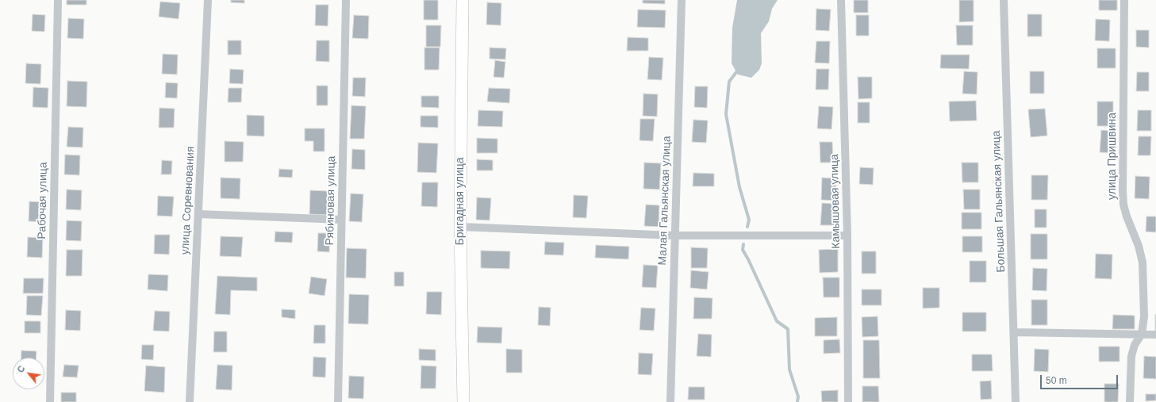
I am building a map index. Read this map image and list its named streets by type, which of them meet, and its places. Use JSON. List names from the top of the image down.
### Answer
{
  "streets": {
    "street": [
      "улица Пришвина",
      "Рабочая улица",
      "улица Соревнования",
      "Рябиновая улица",
      "Малая Гальянская улица",
      "Бригадная улица",
      "Камышовая улица",
      "Большая Гальянская улица"
    ]
  },
  "scale_bar": "50 m",
  "north": "top left"
}
